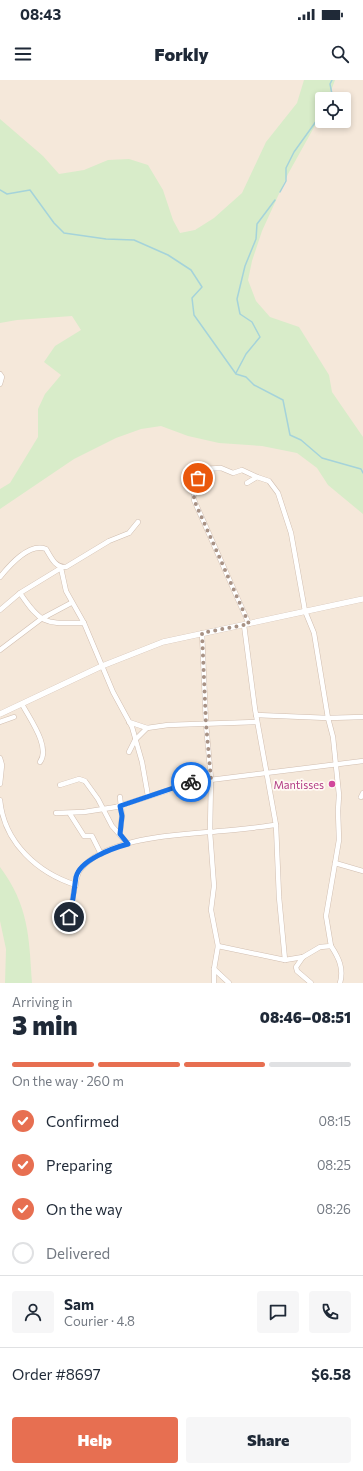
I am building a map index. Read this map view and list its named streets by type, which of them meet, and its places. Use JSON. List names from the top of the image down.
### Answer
{
  "places": ["Mantisses"],
  "page": {
    "status": "08:43",
    "header": "Forkly",
    "heading": ["3 min", "Arriving in", "08:46–08:51"],
    "panel": [
      "Sam",
      "Courier · 4.8",
      "Order #8697",
      "$6.58"
    ],
    "bar": "On the way · 260 m",
    "list": [
      ["Confirmed", "08:15"],
      ["Preparing", "08:25"],
      ["On the way", "08:26"],
      "Delivered"
    ],
    "buttons": ["Help", "Share"]
  }
}
